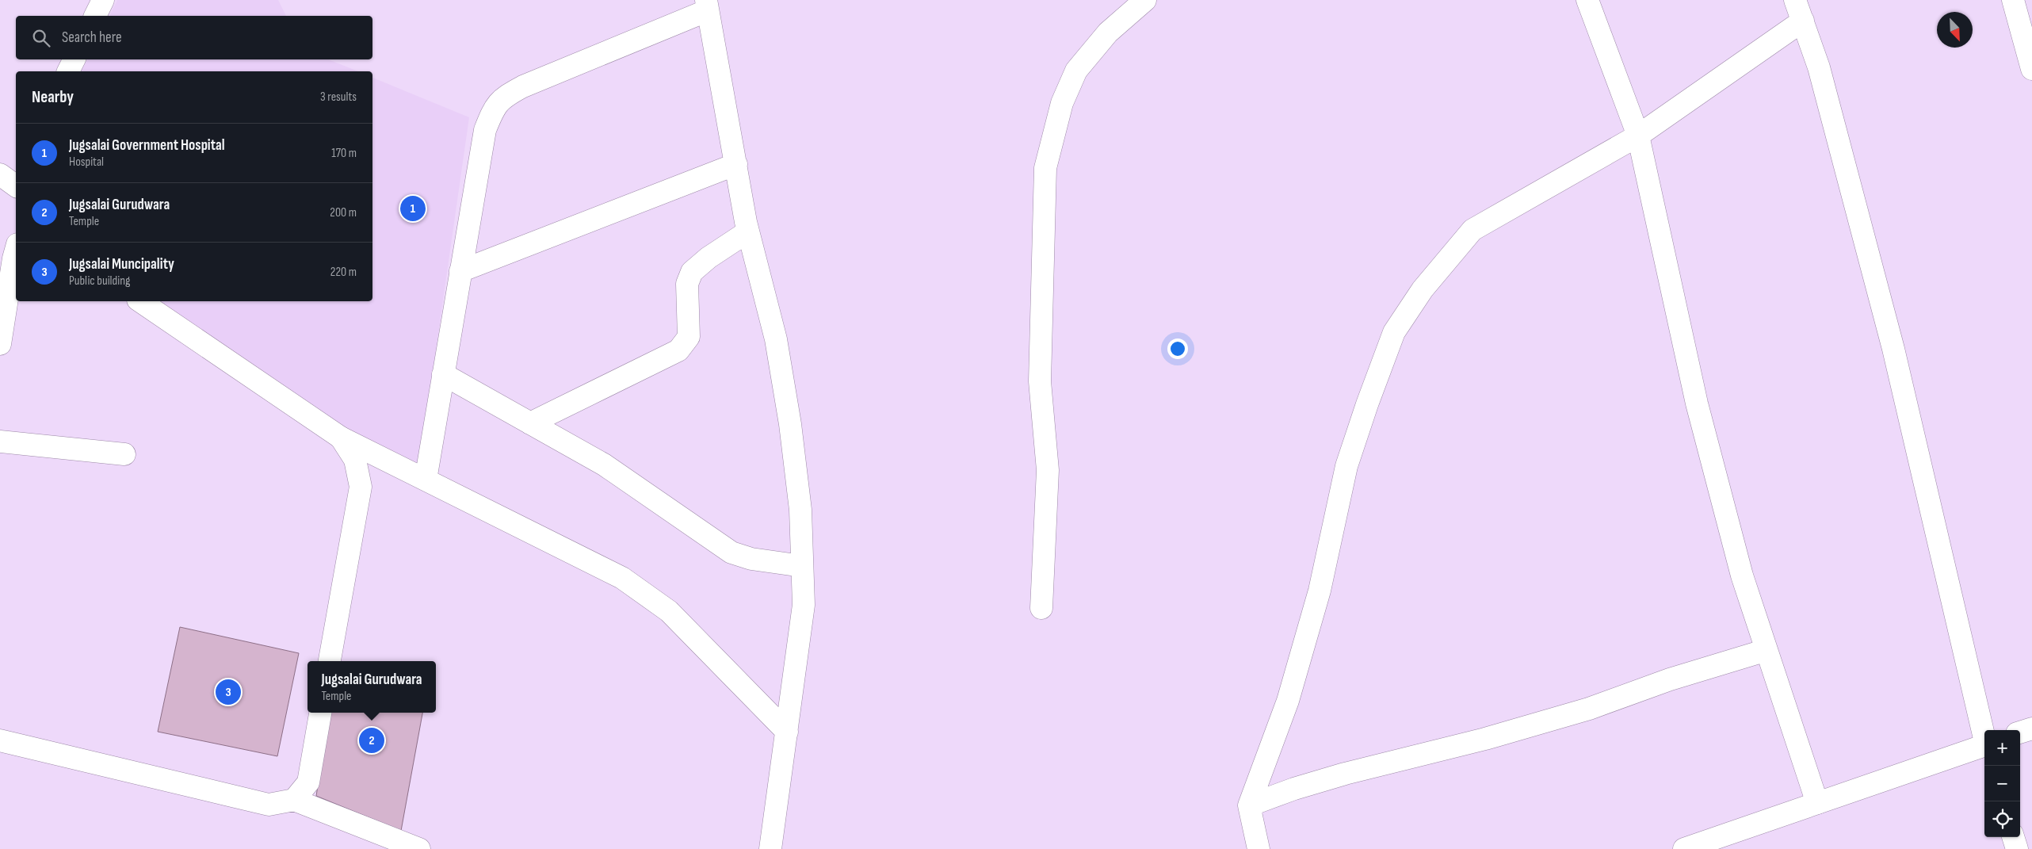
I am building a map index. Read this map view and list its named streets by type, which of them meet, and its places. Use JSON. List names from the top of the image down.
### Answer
{
  "north": "bottom right",
  "page": {
    "search": "Search here",
    "heading": ["Nearby", "3 results"],
    "list": [
      {
        "mark": "1",
        "name": "Jugsalai Government Hospital",
        "note": "Hospital",
        "value": "170 m"
      },
      {
        "mark": "2",
        "name": "Jugsalai Gurudwara",
        "note": "Temple",
        "value": "200 m"
      },
      {
        "mark": "3",
        "name": "Jugsalai Muncipality",
        "note": "Public building",
        "value": "220 m"
      }
    ],
    "pins": ["1", "3", "2"],
    "popup": ["Jugsalai Gurudwara", "Temple"],
    "map_buttons": ["+", "−"]
  }
}
